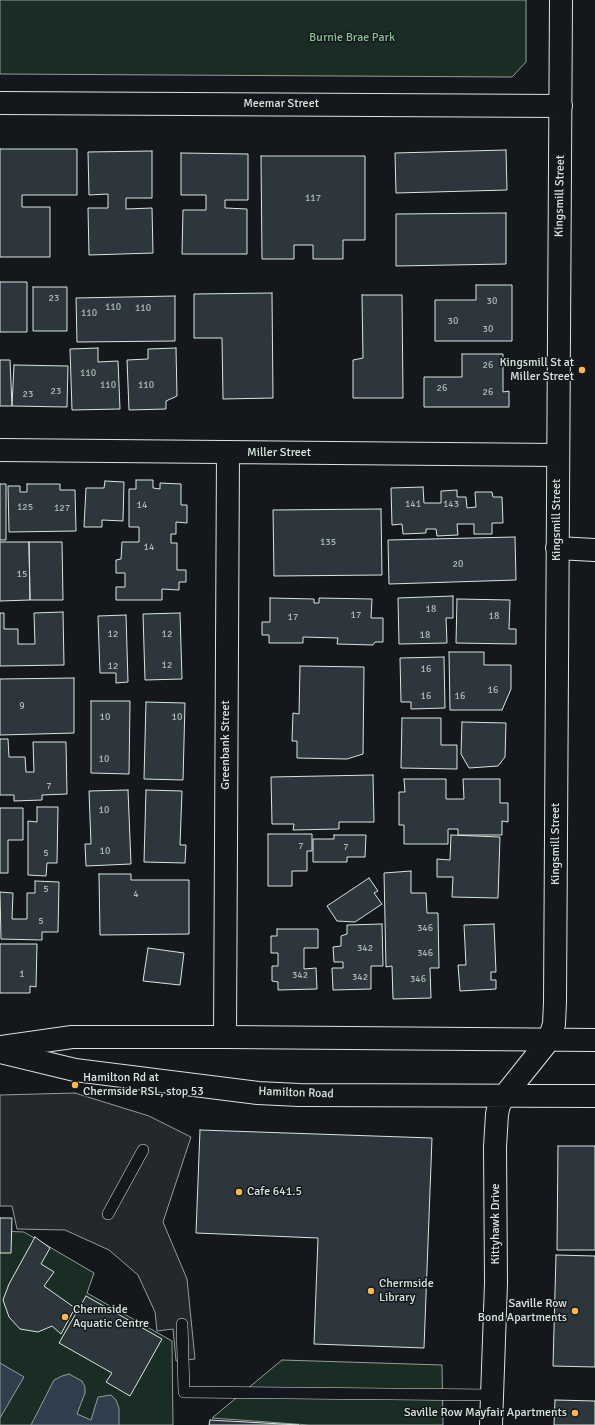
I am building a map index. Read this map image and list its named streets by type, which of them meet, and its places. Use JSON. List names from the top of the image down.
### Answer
{
  "streets": {
    "street": [
      "Meemar Street",
      "Kingsmill Street",
      "Miller Street",
      "Greenbank Street",
      "Hamilton Road",
      "Kittyhawk Drive"
    ]
  },
  "crossings": [
    ["Meemar Street", "Kingsmill Street"],
    ["Kingsmill Street", "Miller Street"],
    ["Kingsmill Street", "Kittyhawk Drive"],
    ["Miller Street", "Greenbank Street"],
    ["Hamilton Road", "Kittyhawk Drive"]
  ],
  "parks": ["Burnie Brae Park"],
  "places": [
    "Kingsmill St at Miller Street",
    "Hamilton Rd at Chermside RSL, stop 53",
    "Cafe 641.5",
    "Chermside Library",
    "Saville Row Bond Apartments",
    "Chermside Aquatic Centre",
    "Saville Row Mayfair Apartments"
  ],
  "house_numbers": [
    "117",
    "23",
    "30",
    "110",
    "110",
    "110",
    "30",
    "30",
    "26",
    "110",
    "110",
    "110",
    "26",
    "23",
    "26",
    "23",
    "141",
    "143",
    "14",
    "125",
    "127",
    "135",
    "14",
    "20",
    "15",
    "18",
    "17",
    "18",
    "17",
    "12",
    "12",
    "18",
    "12",
    "12",
    "16",
    "16",
    "16",
    "16",
    "9",
    "10",
    "10",
    "10",
    "7",
    "10",
    "7",
    "7",
    "10",
    "5",
    "5",
    "4",
    "5",
    "346",
    "342",
    "346",
    "1",
    "342",
    "342",
    "346"
  ]
}
